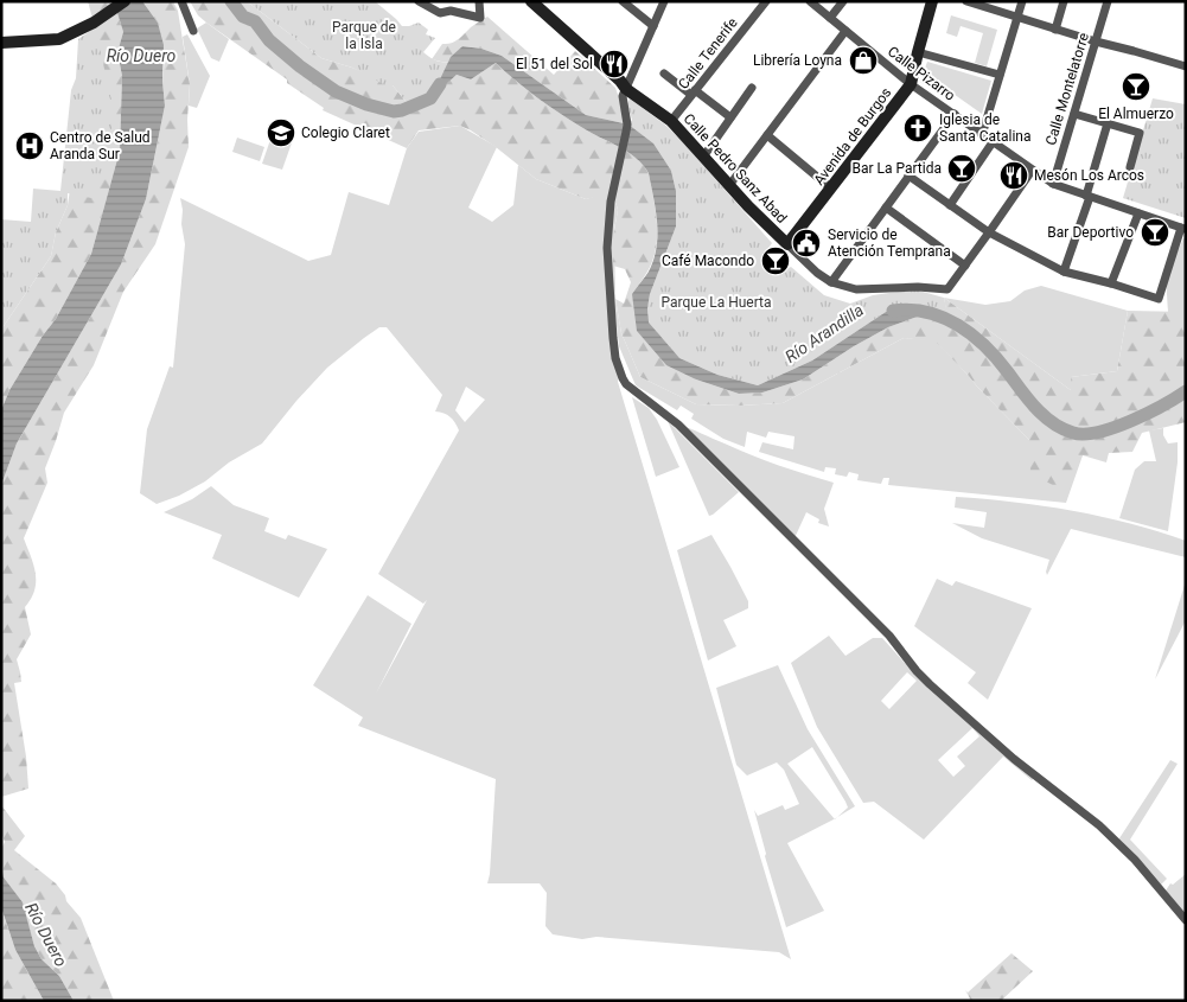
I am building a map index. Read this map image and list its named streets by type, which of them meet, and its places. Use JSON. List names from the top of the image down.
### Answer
{
  "streets": {
    "street": [
      "Calle Tenerife",
      "Calle Pizarro",
      "Calle Montelatorre",
      "Avenida de Burgos",
      "Calle Pedro Sanz Abad"
    ]
  },
  "crossings": [
    ["Calle Tenerife", "Calle Pedro Sanz Abad"],
    ["Calle Pizarro", "Calle Montelatorre"],
    ["Calle Pizarro", "Avenida de Burgos"],
    ["Calle Pizarro", "Calle Pedro Sanz Abad"],
    ["Avenida de Burgos", "Calle Pedro Sanz Abad"]
  ],
  "water": ["Río Duero", "Río Arandilla"],
  "parks": ["Parque de la Isla", "Parque La Huerta"],
  "places": {
    "shop": ["Librería Loyna"],
    "restaurant": ["El 51 del Sol", "Mesón Los Arcos"],
    "bar": [
      "El Almuerzo",
      "Bar La Partida",
      "Bar Deportivo",
      "Café Macondo"
    ],
    "church": ["Iglesia de Santa Catalina"],
    "school or university": ["Colegio Claret"],
    "hospital": ["Centro de Salud Aranda Sur"],
    "public building": ["Servicio de Atención Temprana"]
  }
}
